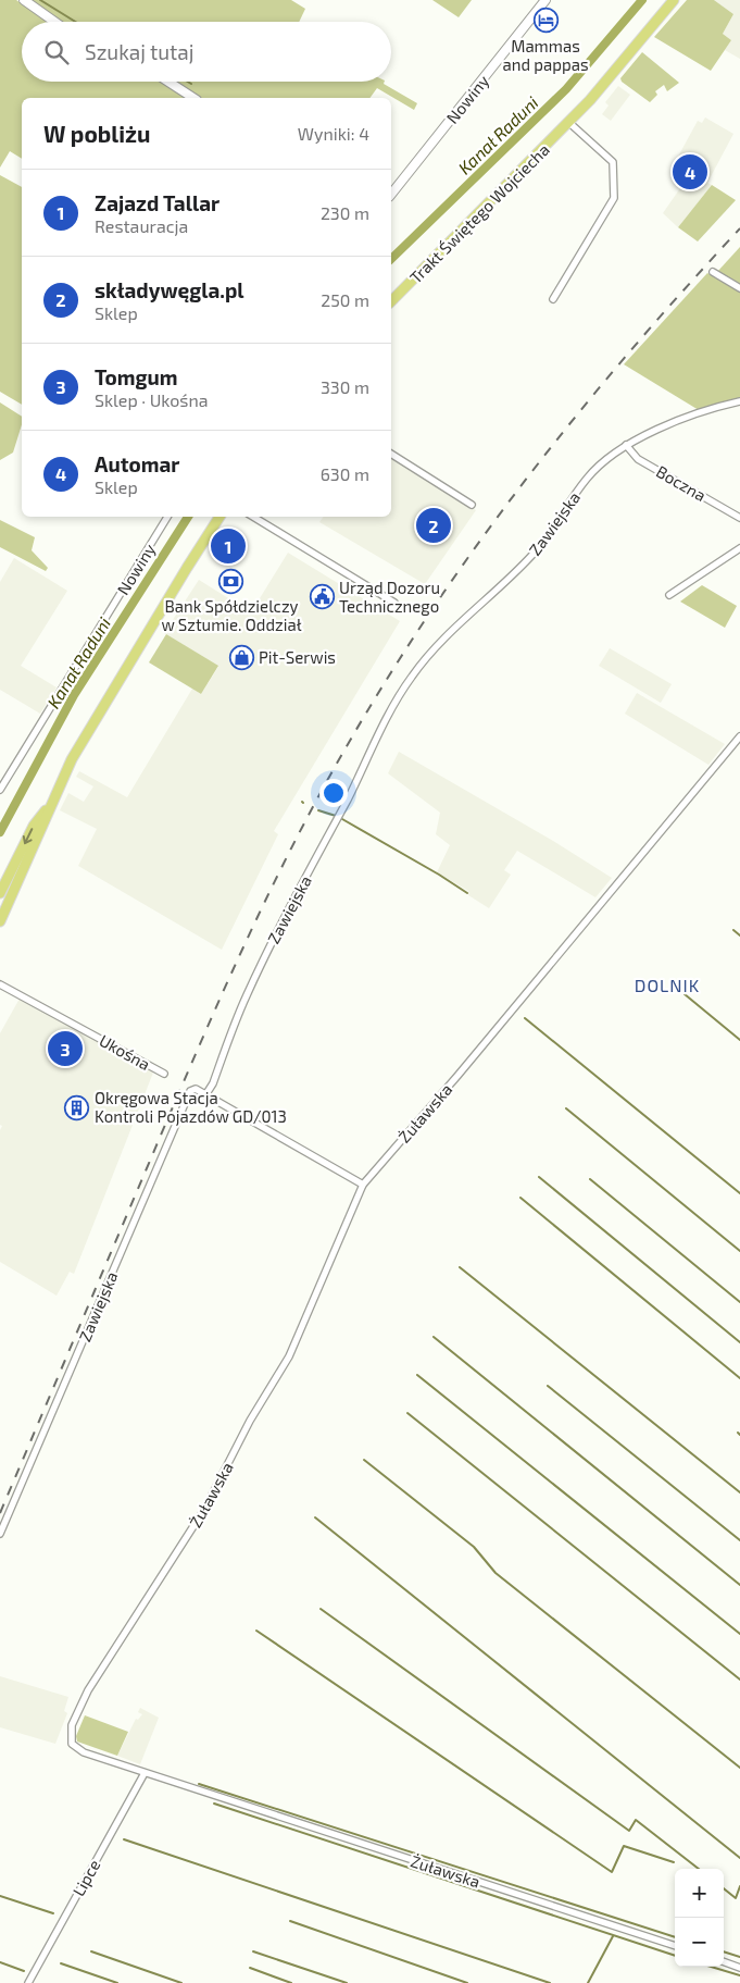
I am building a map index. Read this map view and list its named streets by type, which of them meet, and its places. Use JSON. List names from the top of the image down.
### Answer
{
  "streets": {
    "main road": ["Trakt Świętego Wojciecha"],
    "street": [
      "Nowiny",
      "Boczna",
      "Zawiejska",
      "Ukośna",
      "Żuławska",
      "Lipce"
    ]
  },
  "crossings": [
    ["Boczna", "Zawiejska"],
    ["Żuławska", "Lipce"]
  ],
  "districts": ["DOLNIK"],
  "water": ["Kanał Raduni"],
  "places": {
    "hotel": ["Mammas and pappas"],
    "bank": ["Bank Spółdzielczy w Sztumie. Oddział"],
    "public building": ["Urząd Dozoru Technicznego"],
    "shop": ["Pit-Serwis"],
    "building": ["Okręgowa Stacja Kontroli Pojazdów GD/013"]
  },
  "page": {
    "search": "Szukaj tutaj",
    "heading": ["W pobliżu", "Wyniki: 4"],
    "pins": [
      "4",
      "2",
      "1",
      "3"
    ],
    "list": [
      {
        "mark": "1",
        "name": "Zajazd Tallar",
        "note": "Restauracja",
        "value": "230 m"
      },
      {
        "mark": "2",
        "name": "składywęgla.pl",
        "note": "Sklep",
        "value": "250 m"
      },
      {
        "mark": "3",
        "name": "Tomgum",
        "note": "Sklep · Ukośna",
        "value": "330 m"
      },
      {
        "mark": "4",
        "name": "Automar",
        "note": "Sklep",
        "value": "630 m"
      }
    ],
    "map_buttons": ["+", "−"]
  }
}
